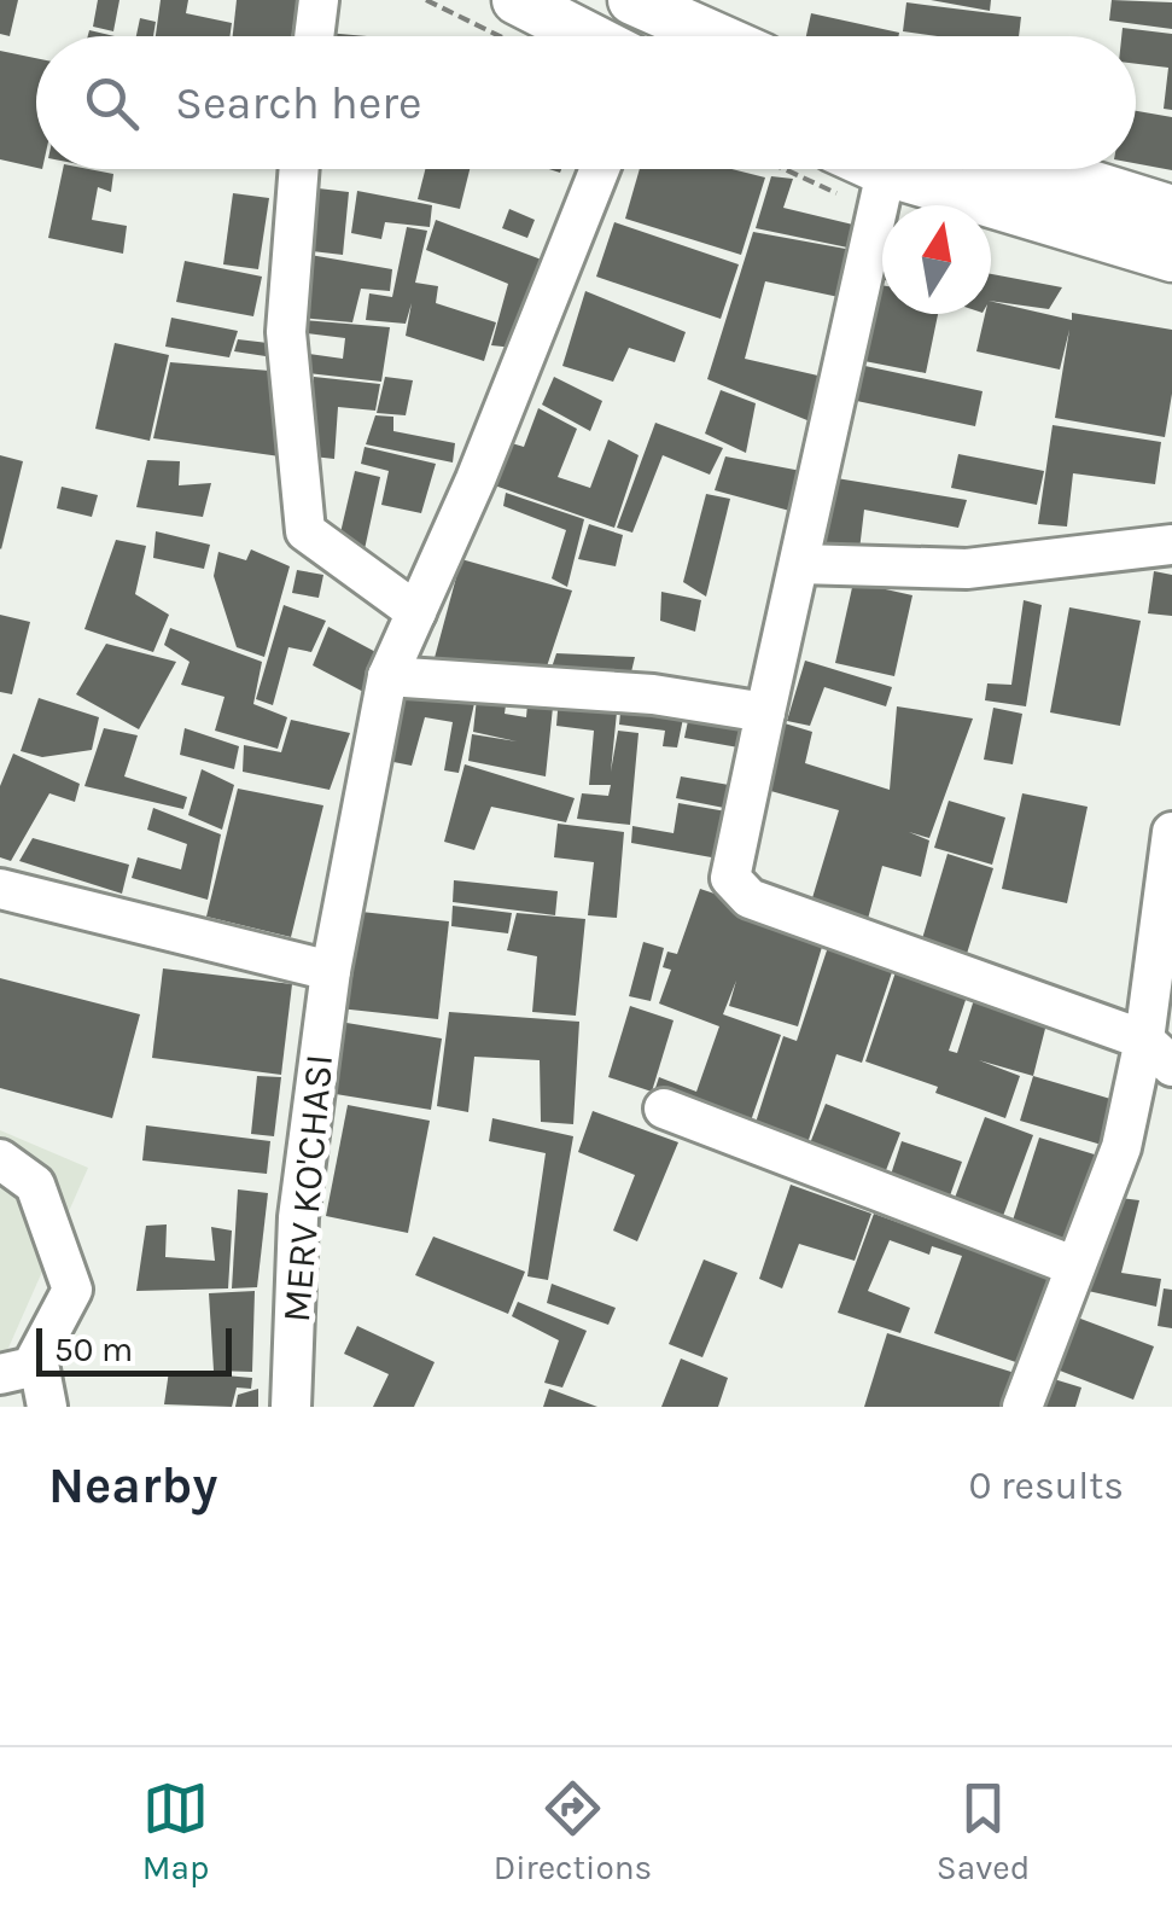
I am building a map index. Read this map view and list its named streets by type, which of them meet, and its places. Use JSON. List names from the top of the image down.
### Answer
{
  "streets": {
    "street": ["MERV KO'CHASI"]
  },
  "scale_bar": "50 m",
  "north": "top",
  "page": {
    "search": "Search here",
    "scale": "50 m",
    "heading": ["Nearby", "0 results"],
    "nav": ["Map", "Directions", "Saved"]
  }
}
